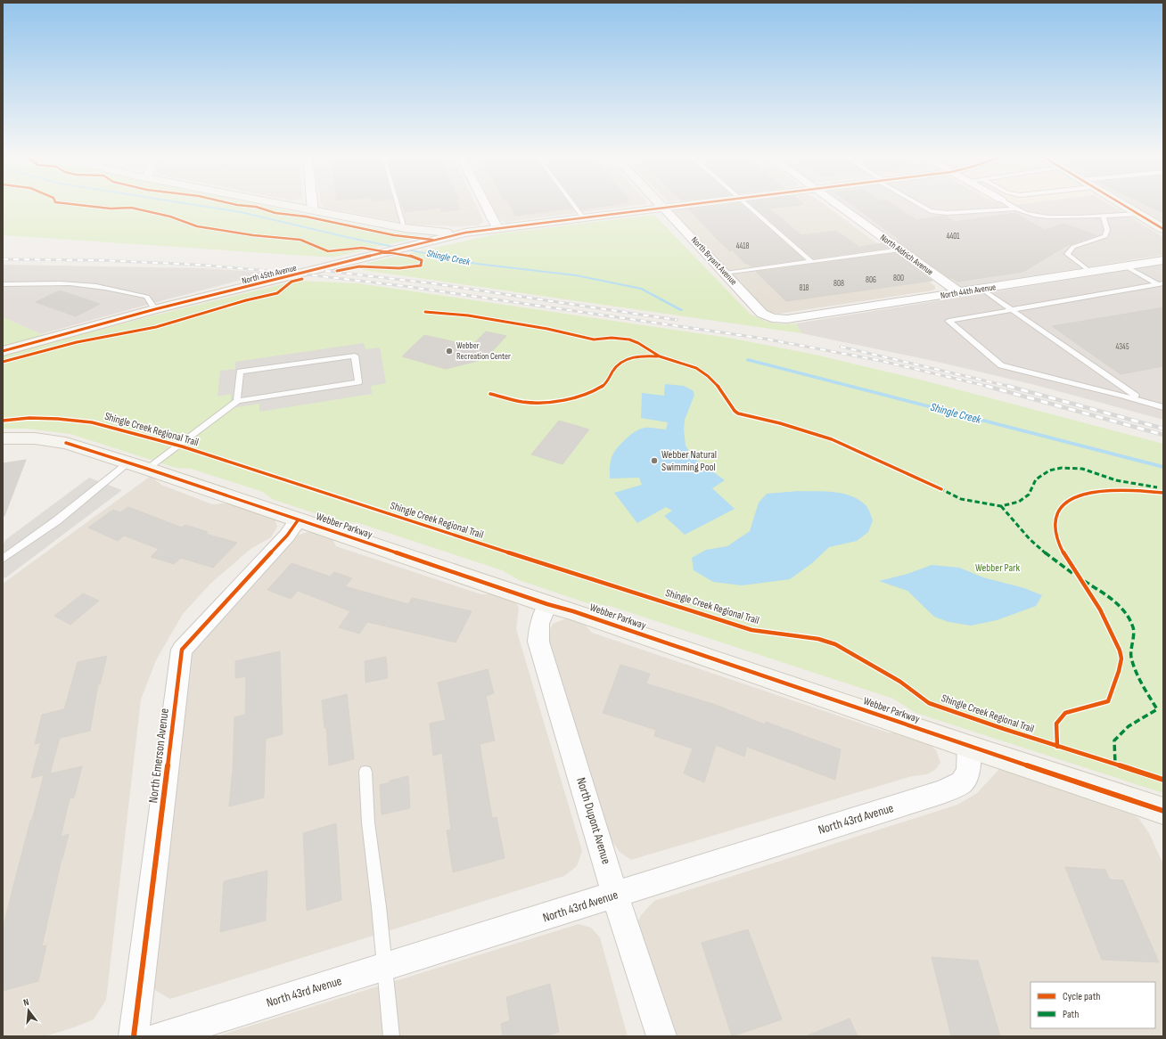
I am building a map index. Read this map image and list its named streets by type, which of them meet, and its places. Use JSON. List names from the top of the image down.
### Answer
{
  "streets": {
    "street": [
      "North Aldrich Avenue",
      "North Bryant Avenue",
      "North 45th Avenue",
      "North 44th Avenue",
      "Webber Parkway",
      "North Emerson Avenue",
      "North 43rd Avenue",
      "North Dupont Avenue"
    ],
    "cycle path": ["Shingle Creek Regional Trail"]
  },
  "crossings": [
    ["North Aldrich Avenue", "North 44th Avenue"],
    ["North Bryant Avenue", "North 45th Avenue"],
    ["North Bryant Avenue", "North 44th Avenue"],
    ["Webber Parkway", "North Emerson Avenue"],
    ["Webber Parkway", "North 43rd Avenue"],
    ["Webber Parkway", "North Dupont Avenue"],
    ["North 43rd Avenue", "North Dupont Avenue"]
  ],
  "water": ["Shingle Creek"],
  "parks": ["Webber Park"],
  "places": ["Webber Recreation Center", "Webber Natural Swimming Pool"],
  "house_numbers": [
    "4401",
    "4418",
    "800",
    "806",
    "808",
    "818",
    "4345"
  ],
  "legend": ["Cycle path", "Path"],
  "north": "top"
}
